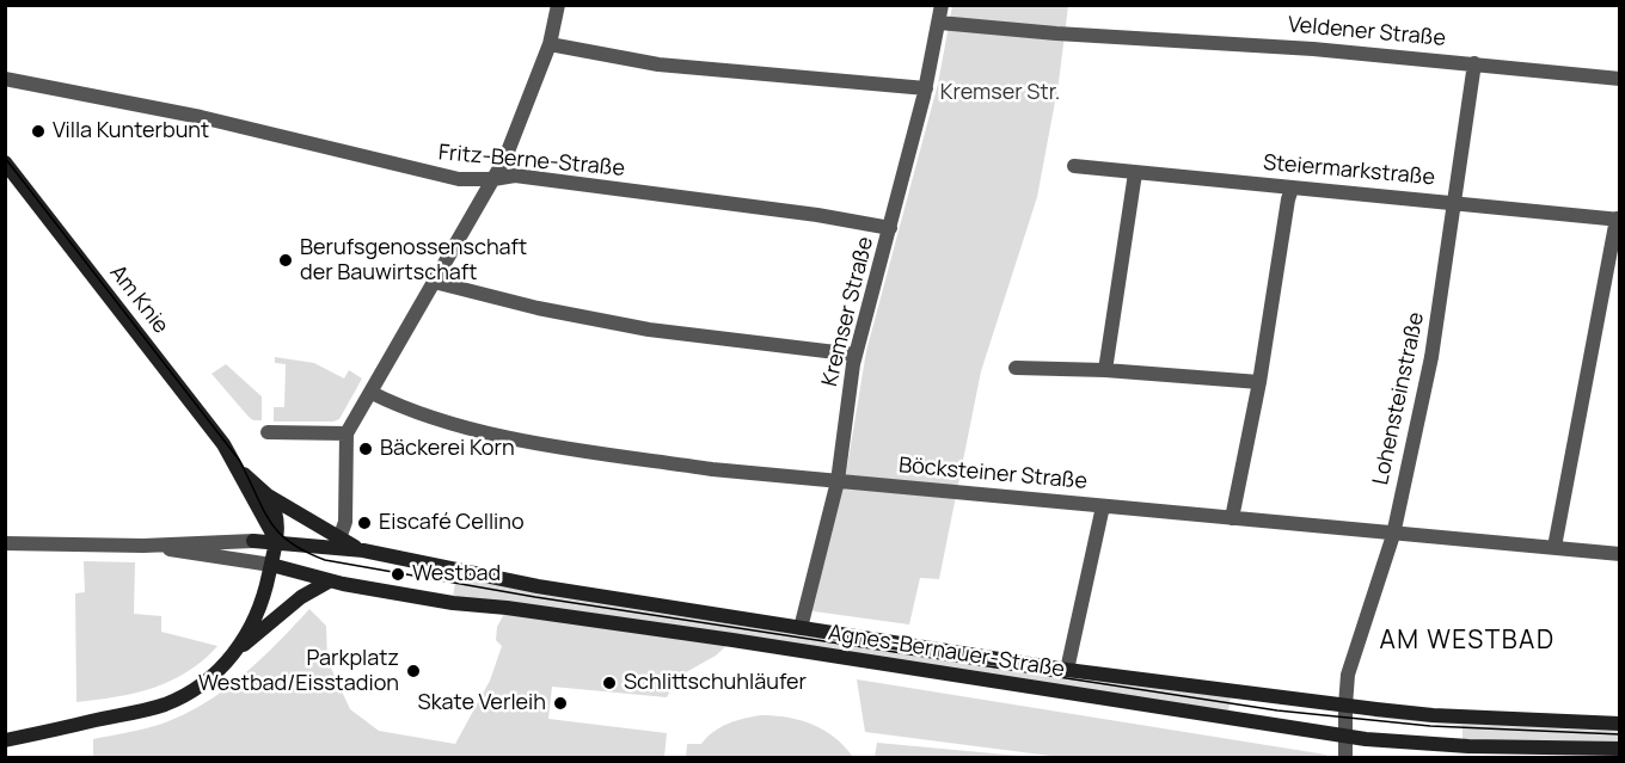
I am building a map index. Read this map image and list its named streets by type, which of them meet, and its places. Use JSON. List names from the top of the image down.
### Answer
{
  "streets": {
    "main road": ["Am Knie", "Agnes-Bernauer-Straße"],
    "street": [
      "Veldener Straße",
      "Fritz-Berne-Straße",
      "Steiermarkstraße",
      "Kremser Straße",
      "Lohensteinstraße",
      "Böcksteiner Straße"
    ]
  },
  "crossings": [
    ["Veldener Straße", "Kremser Straße"],
    ["Veldener Straße", "Lohensteinstraße"],
    ["Fritz-Berne-Straße", "Kremser Straße"],
    ["Steiermarkstraße", "Lohensteinstraße"],
    ["Am Knie", "Agnes-Bernauer-Straße"],
    ["Kremser Straße", "Böcksteiner Straße"],
    ["Kremser Straße", "Agnes-Bernauer-Straße"],
    ["Lohensteinstraße", "Böcksteiner Straße"],
    ["Lohensteinstraße", "Agnes-Bernauer-Straße"]
  ],
  "districts": ["AM WESTBAD"],
  "parks": ["Kremser Str."],
  "places": [
    "Villa Kunterbunt",
    "Berufsgenossenschaft der Bauwirtschaft",
    "Bäckerei Korn",
    "Eiscafé Cellino",
    "Westbad",
    "Parkplatz Westbad/Eisstadion",
    "Schlittschuhläufer",
    "Skate Verleih"
  ]
}
